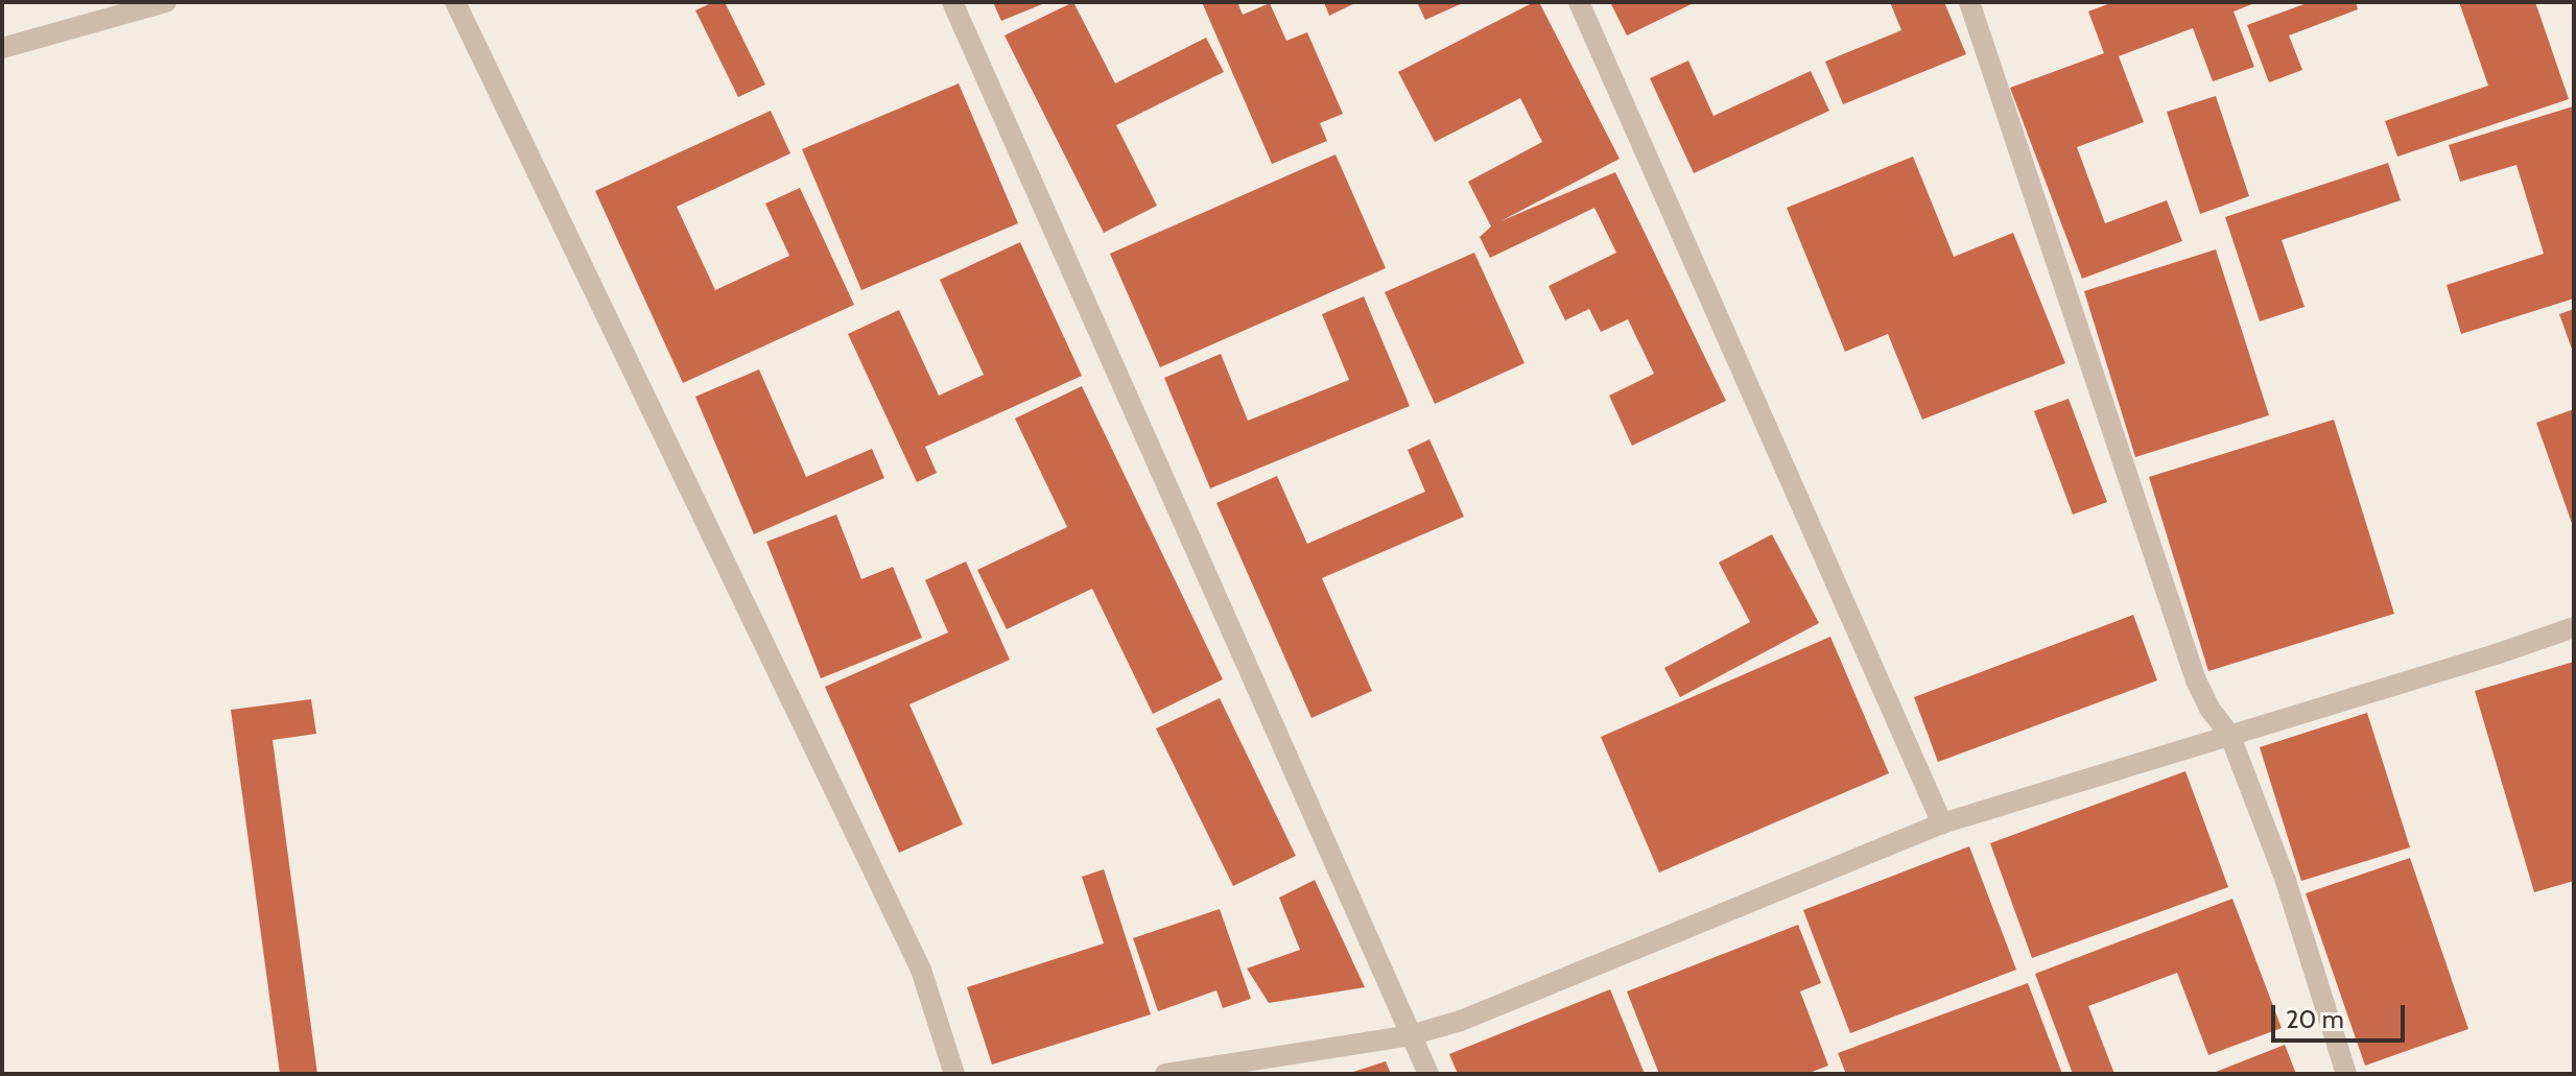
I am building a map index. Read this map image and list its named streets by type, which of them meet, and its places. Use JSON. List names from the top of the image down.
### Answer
{
  "scale_bar": "20 m"
}
